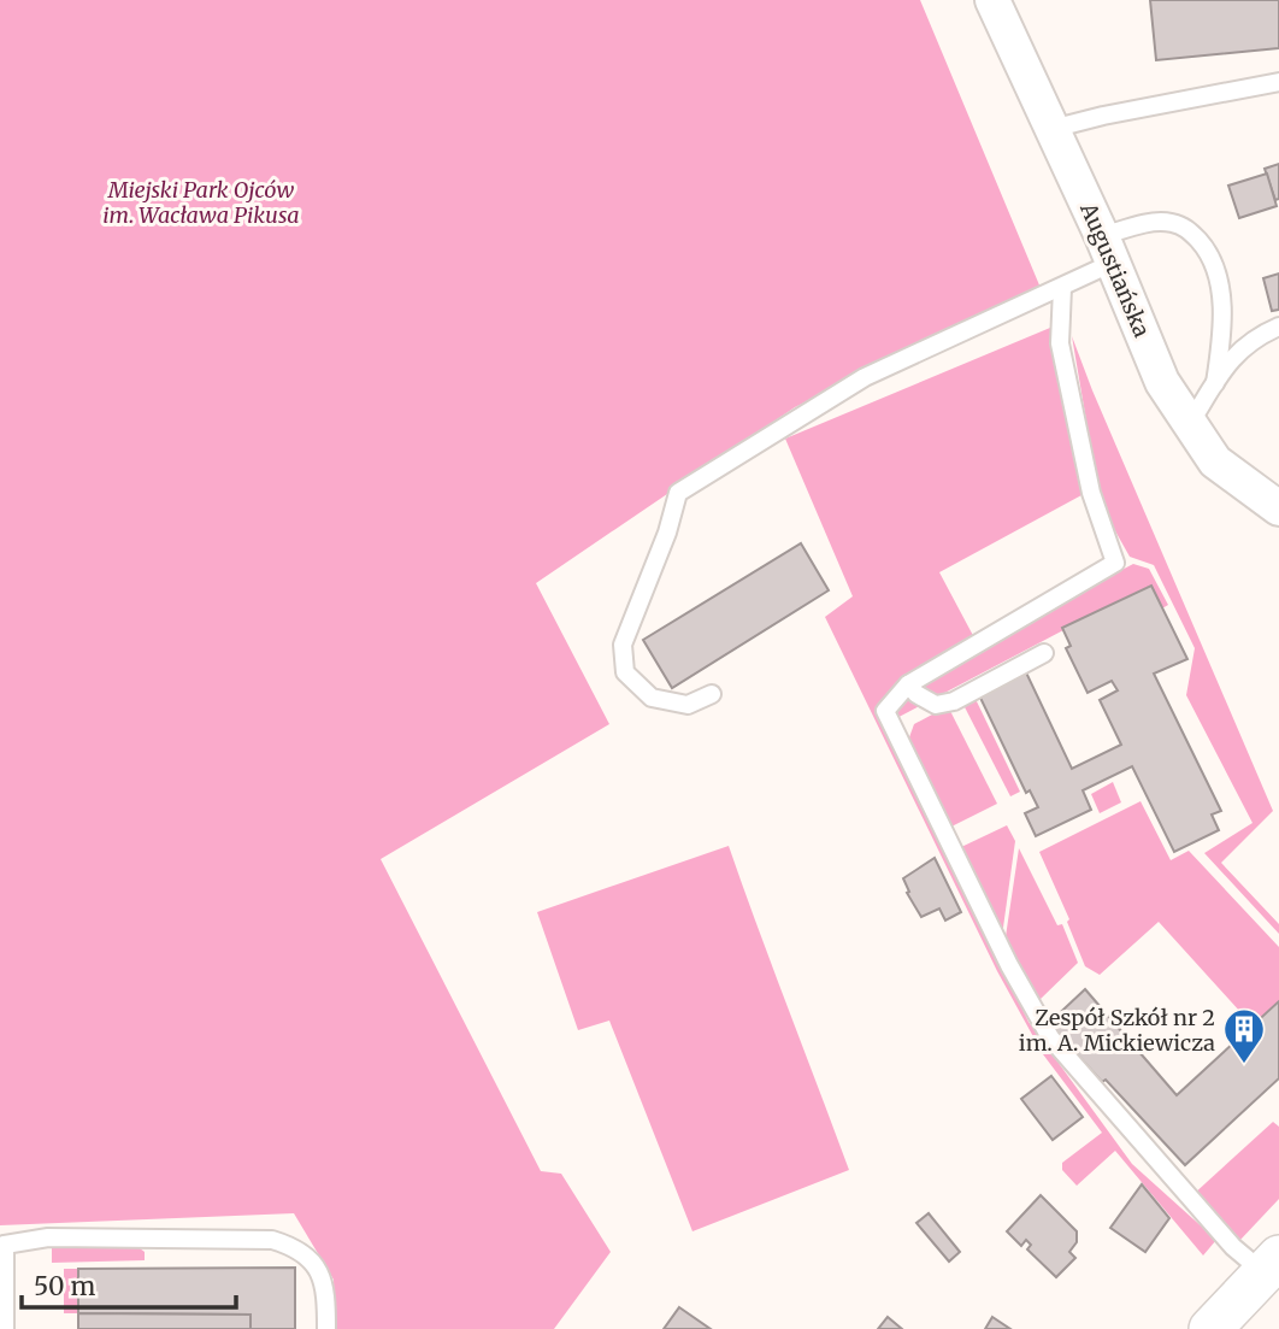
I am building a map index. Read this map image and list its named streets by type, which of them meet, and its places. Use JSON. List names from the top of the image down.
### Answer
{
  "streets": {
    "street": ["Augustiańska"]
  },
  "parks": ["Miejski Park Ojców im. Wacława Pikusa"],
  "places": {
    "building": ["Zespół Szkół nr 2 im. A. Mickiewicza"]
  },
  "scale_bar": "50 m"
}
